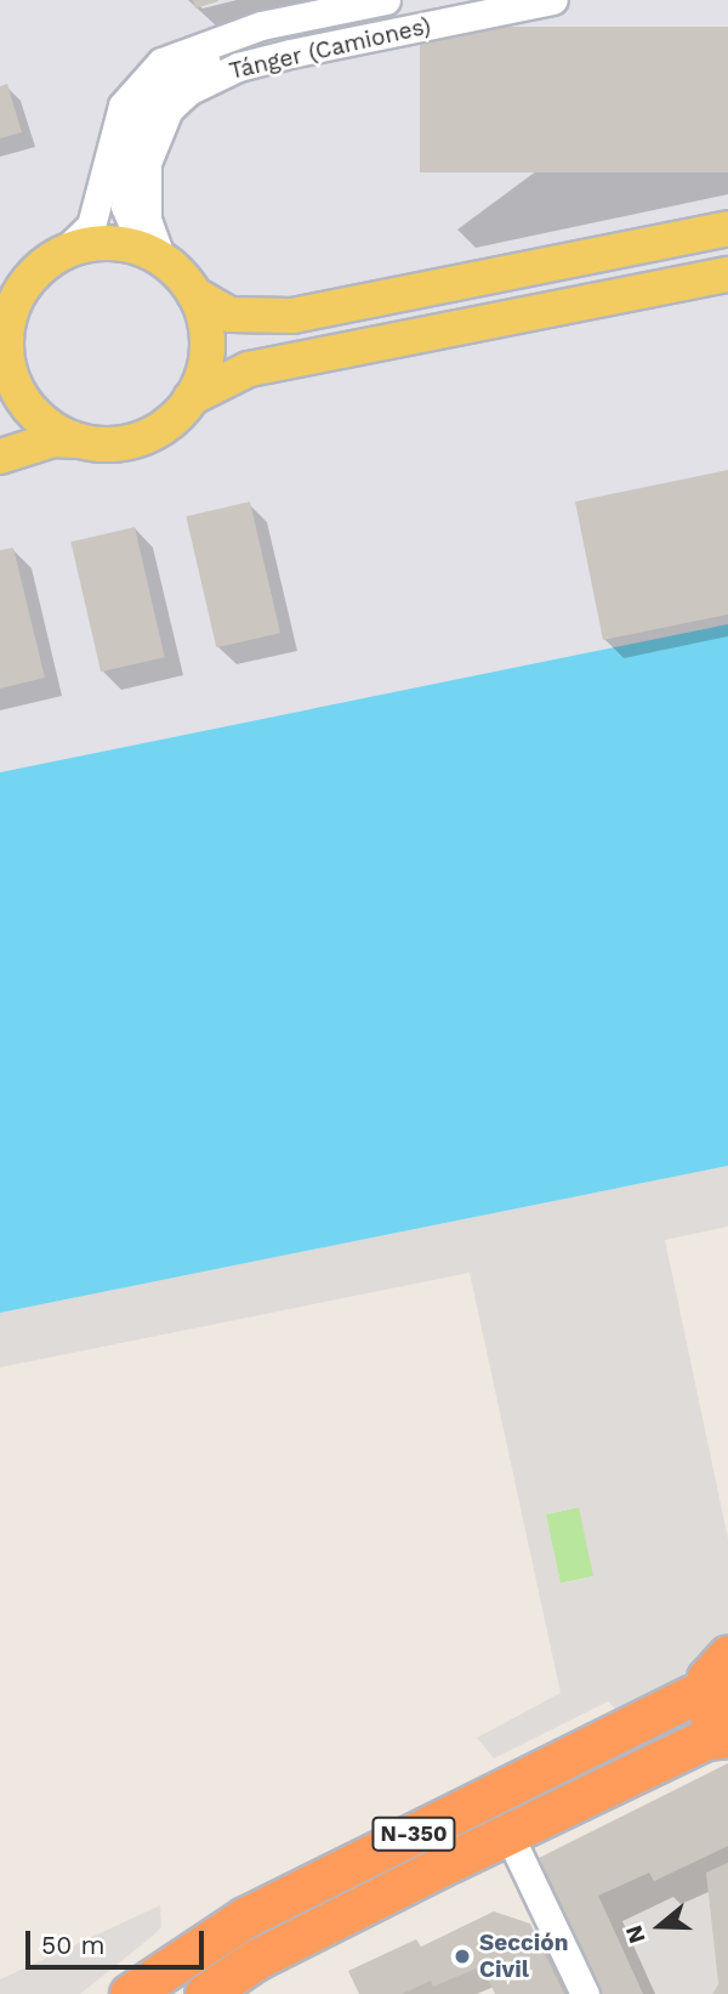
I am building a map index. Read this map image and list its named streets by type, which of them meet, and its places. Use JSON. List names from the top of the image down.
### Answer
{
  "streets": {
    "highway": ["N-350"],
    "street": ["Tánger (Camiones)"]
  },
  "places": ["Sección Civil"],
  "scale_bar": "50 m",
  "north": "left"
}
